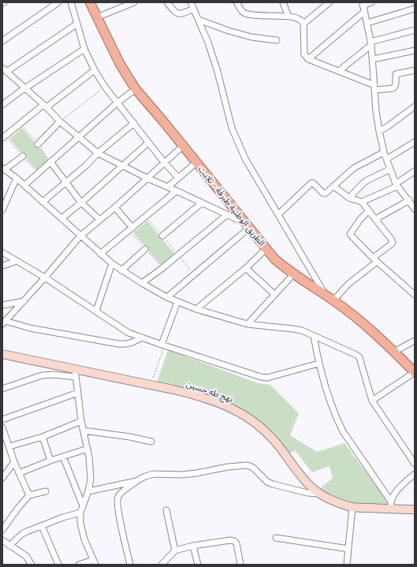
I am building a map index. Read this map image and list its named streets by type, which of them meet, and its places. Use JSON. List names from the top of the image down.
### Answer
{
  "streets": {
    "main road": ["الطريق الوطنية طبرقة - تلابت", "نهج طه حسين"]
  }
}
